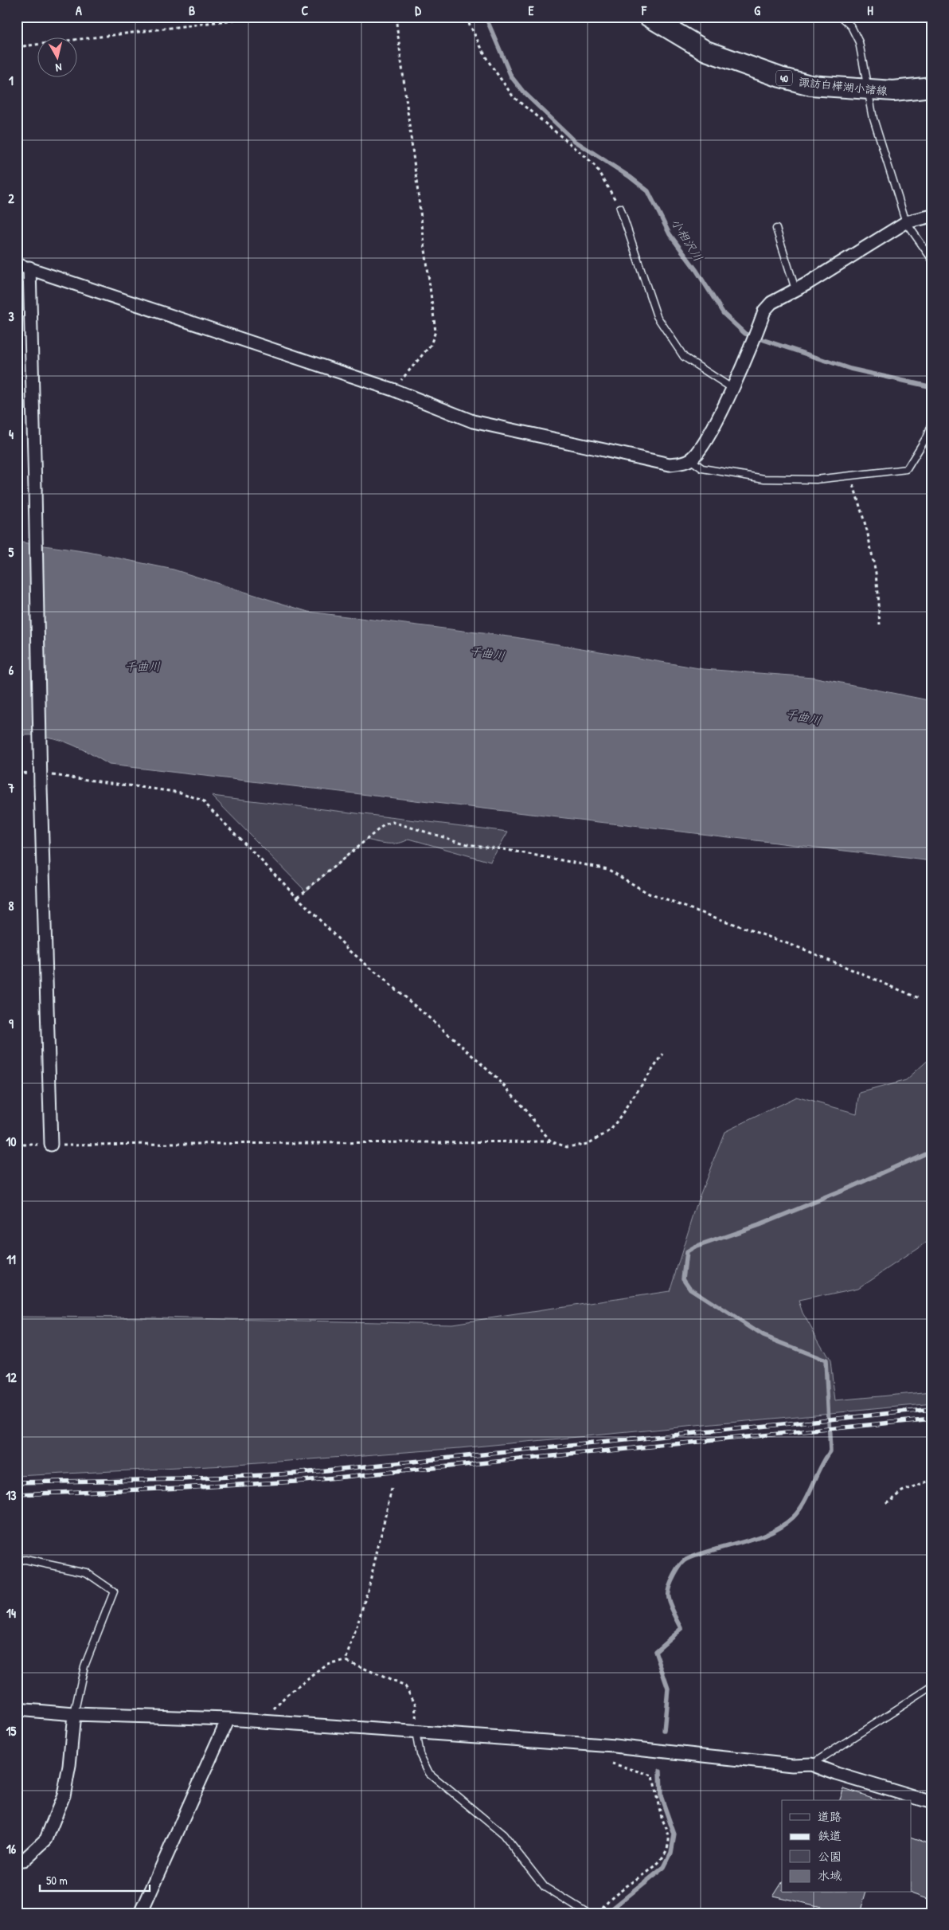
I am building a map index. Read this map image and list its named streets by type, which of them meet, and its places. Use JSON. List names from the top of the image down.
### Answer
{
  "streets": {
    "main road": ["40", "諏訪白樺湖小諸線"]
  },
  "water": ["小相沢川", "千曲川"],
  "legend": [
    "道路",
    "鉄道",
    "公園",
    "水域"
  ],
  "scale_bar": "50 m",
  "north": "bottom",
  "grid": {
    "columns": [
      "A",
      "B",
      "C",
      "D",
      "E",
      "F",
      "G",
      "H"
    ],
    "rows": [
      "1",
      "2",
      "3",
      "4",
      "5",
      "6",
      "7",
      "8",
      "9",
      "10",
      "11",
      "12",
      "13",
      "14",
      "15",
      "16"
    ]
  }
}
